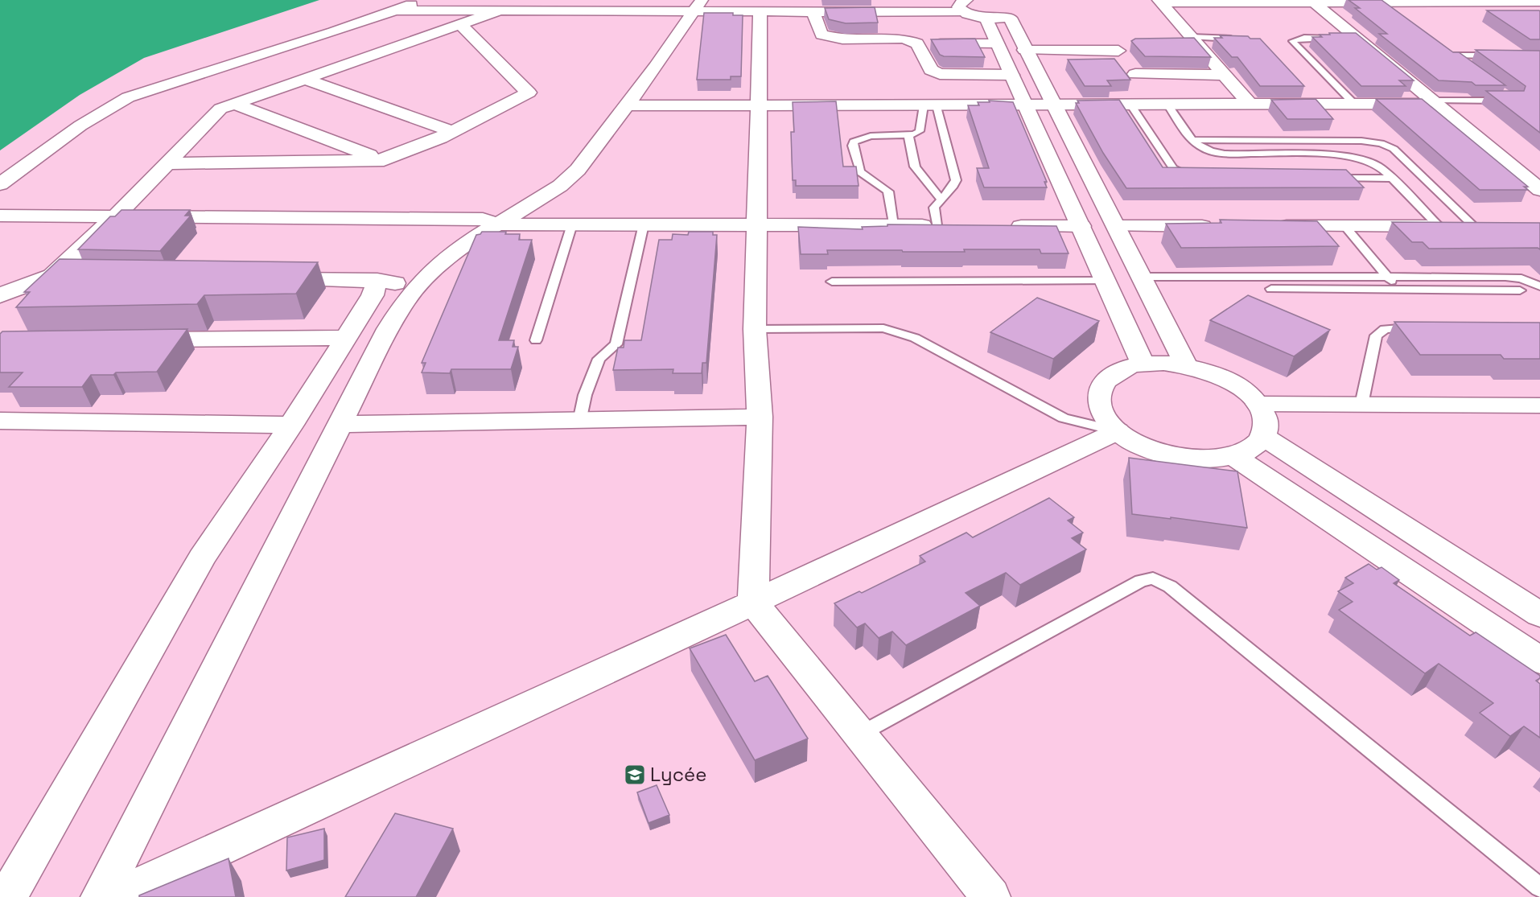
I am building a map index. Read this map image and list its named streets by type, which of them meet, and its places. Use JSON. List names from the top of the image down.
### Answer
{
  "places": {
    "school or university": ["Lycée"]
  }
}
